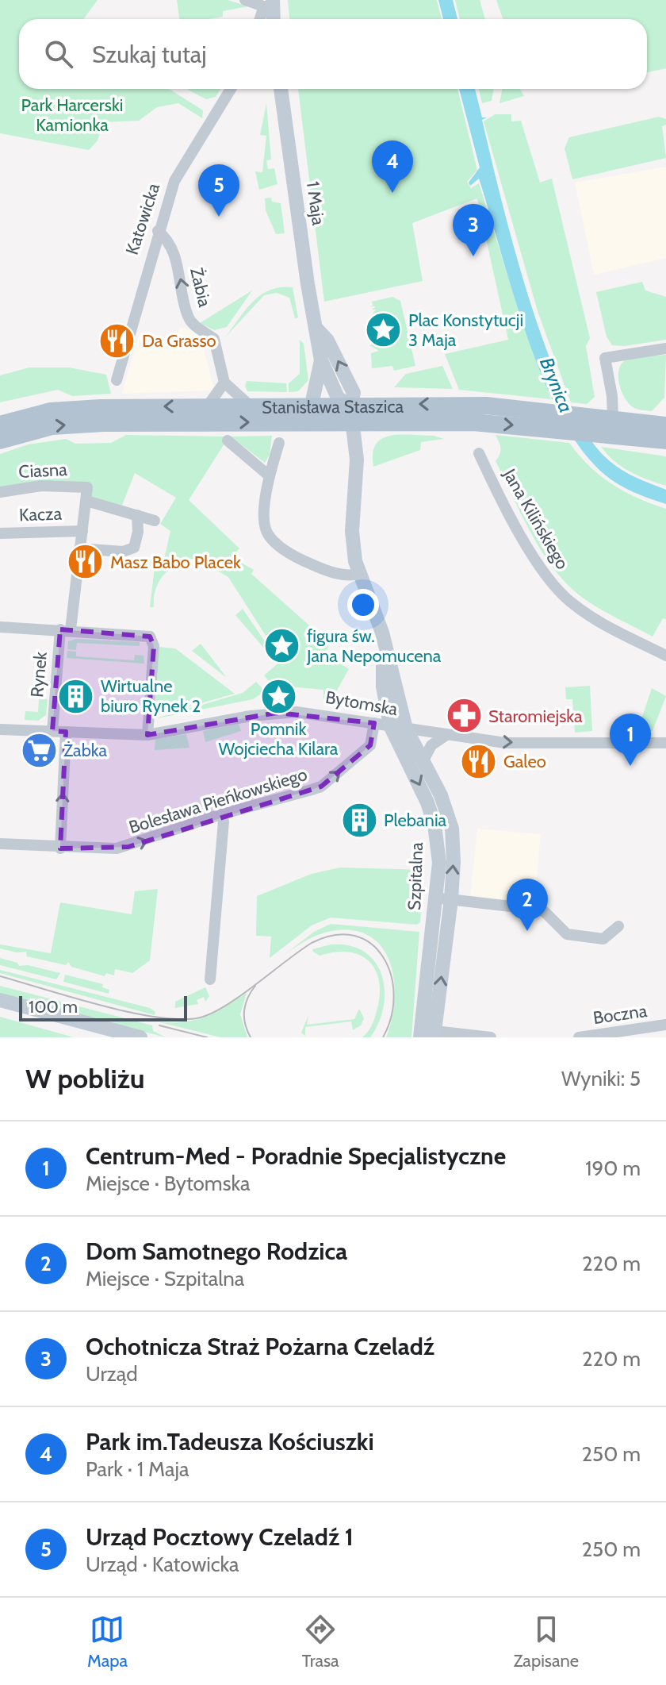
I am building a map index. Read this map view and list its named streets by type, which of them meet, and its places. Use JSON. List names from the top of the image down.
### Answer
{
  "streets": {
    "main road": ["Stanisława Staszica"],
    "street": [
      "1 Maja",
      "Katowicka",
      "Żabia",
      "Ciasna",
      "Kacza",
      "Jana Kilińskiego",
      "Rynek",
      "Bytomska",
      "Bolesława Pieńkowskiego",
      "Szpitalna",
      "Boczna"
    ]
  },
  "crossings": [
    ["1 Maja", "Stanisława Staszica"],
    ["1 Maja", "Bytomska"],
    ["1 Maja", "Szpitalna"],
    ["Katowicka", "Żabia"],
    ["Rynek", "Bytomska"],
    ["Bytomska", "Bolesława Pieńkowskiego"],
    ["Bytomska", "Szpitalna"]
  ],
  "one_way": ["Żabia", "Bytomska", "Bolesława Pieńkowskiego"],
  "water": ["Brynica"],
  "parks": ["Park Harcerski Kamionka"],
  "places": {
    "place": ["Plac Konstytucji 3 Maja", "figura św. Jana Nepomucena", "Pomnik Wojciecha Kilara"],
    "restaurant": ["Da Grasso", "Masz Babo Placek", "Galeo"],
    "building": ["Wirtualne biuro Rynek 2", "Plebania"],
    "pharmacy": ["Staromiejska"],
    "supermarket": ["Żabka"]
  },
  "scale_bar": "100 m",
  "page": {
    "search": "Szukaj tutaj",
    "pins": [
      "4",
      "5",
      "3",
      "1",
      "2"
    ],
    "scale": "100 m",
    "heading": ["W pobliżu", "Wyniki: 5"],
    "list": [
      {
        "mark": "1",
        "name": "Centrum-Med - Poradnie Specjalistyczne",
        "note": "Miejsce · Bytomska",
        "value": "190 m"
      },
      {
        "mark": "2",
        "name": "Dom Samotnego Rodzica",
        "note": "Miejsce · Szpitalna",
        "value": "220 m"
      },
      {
        "mark": "3",
        "name": "Ochotnicza Straż Pożarna Czeladź",
        "note": "Urząd",
        "value": "220 m"
      },
      {
        "mark": "4",
        "name": "Park im.Tadeusza Kościuszki",
        "note": "Park · 1 Maja",
        "value": "250 m"
      },
      {
        "mark": "5",
        "name": "Urząd Pocztowy Czeladź 1",
        "note": "Urząd · Katowicka",
        "value": "250 m"
      }
    ],
    "nav": ["Mapa", "Trasa", "Zapisane"]
  }
}
